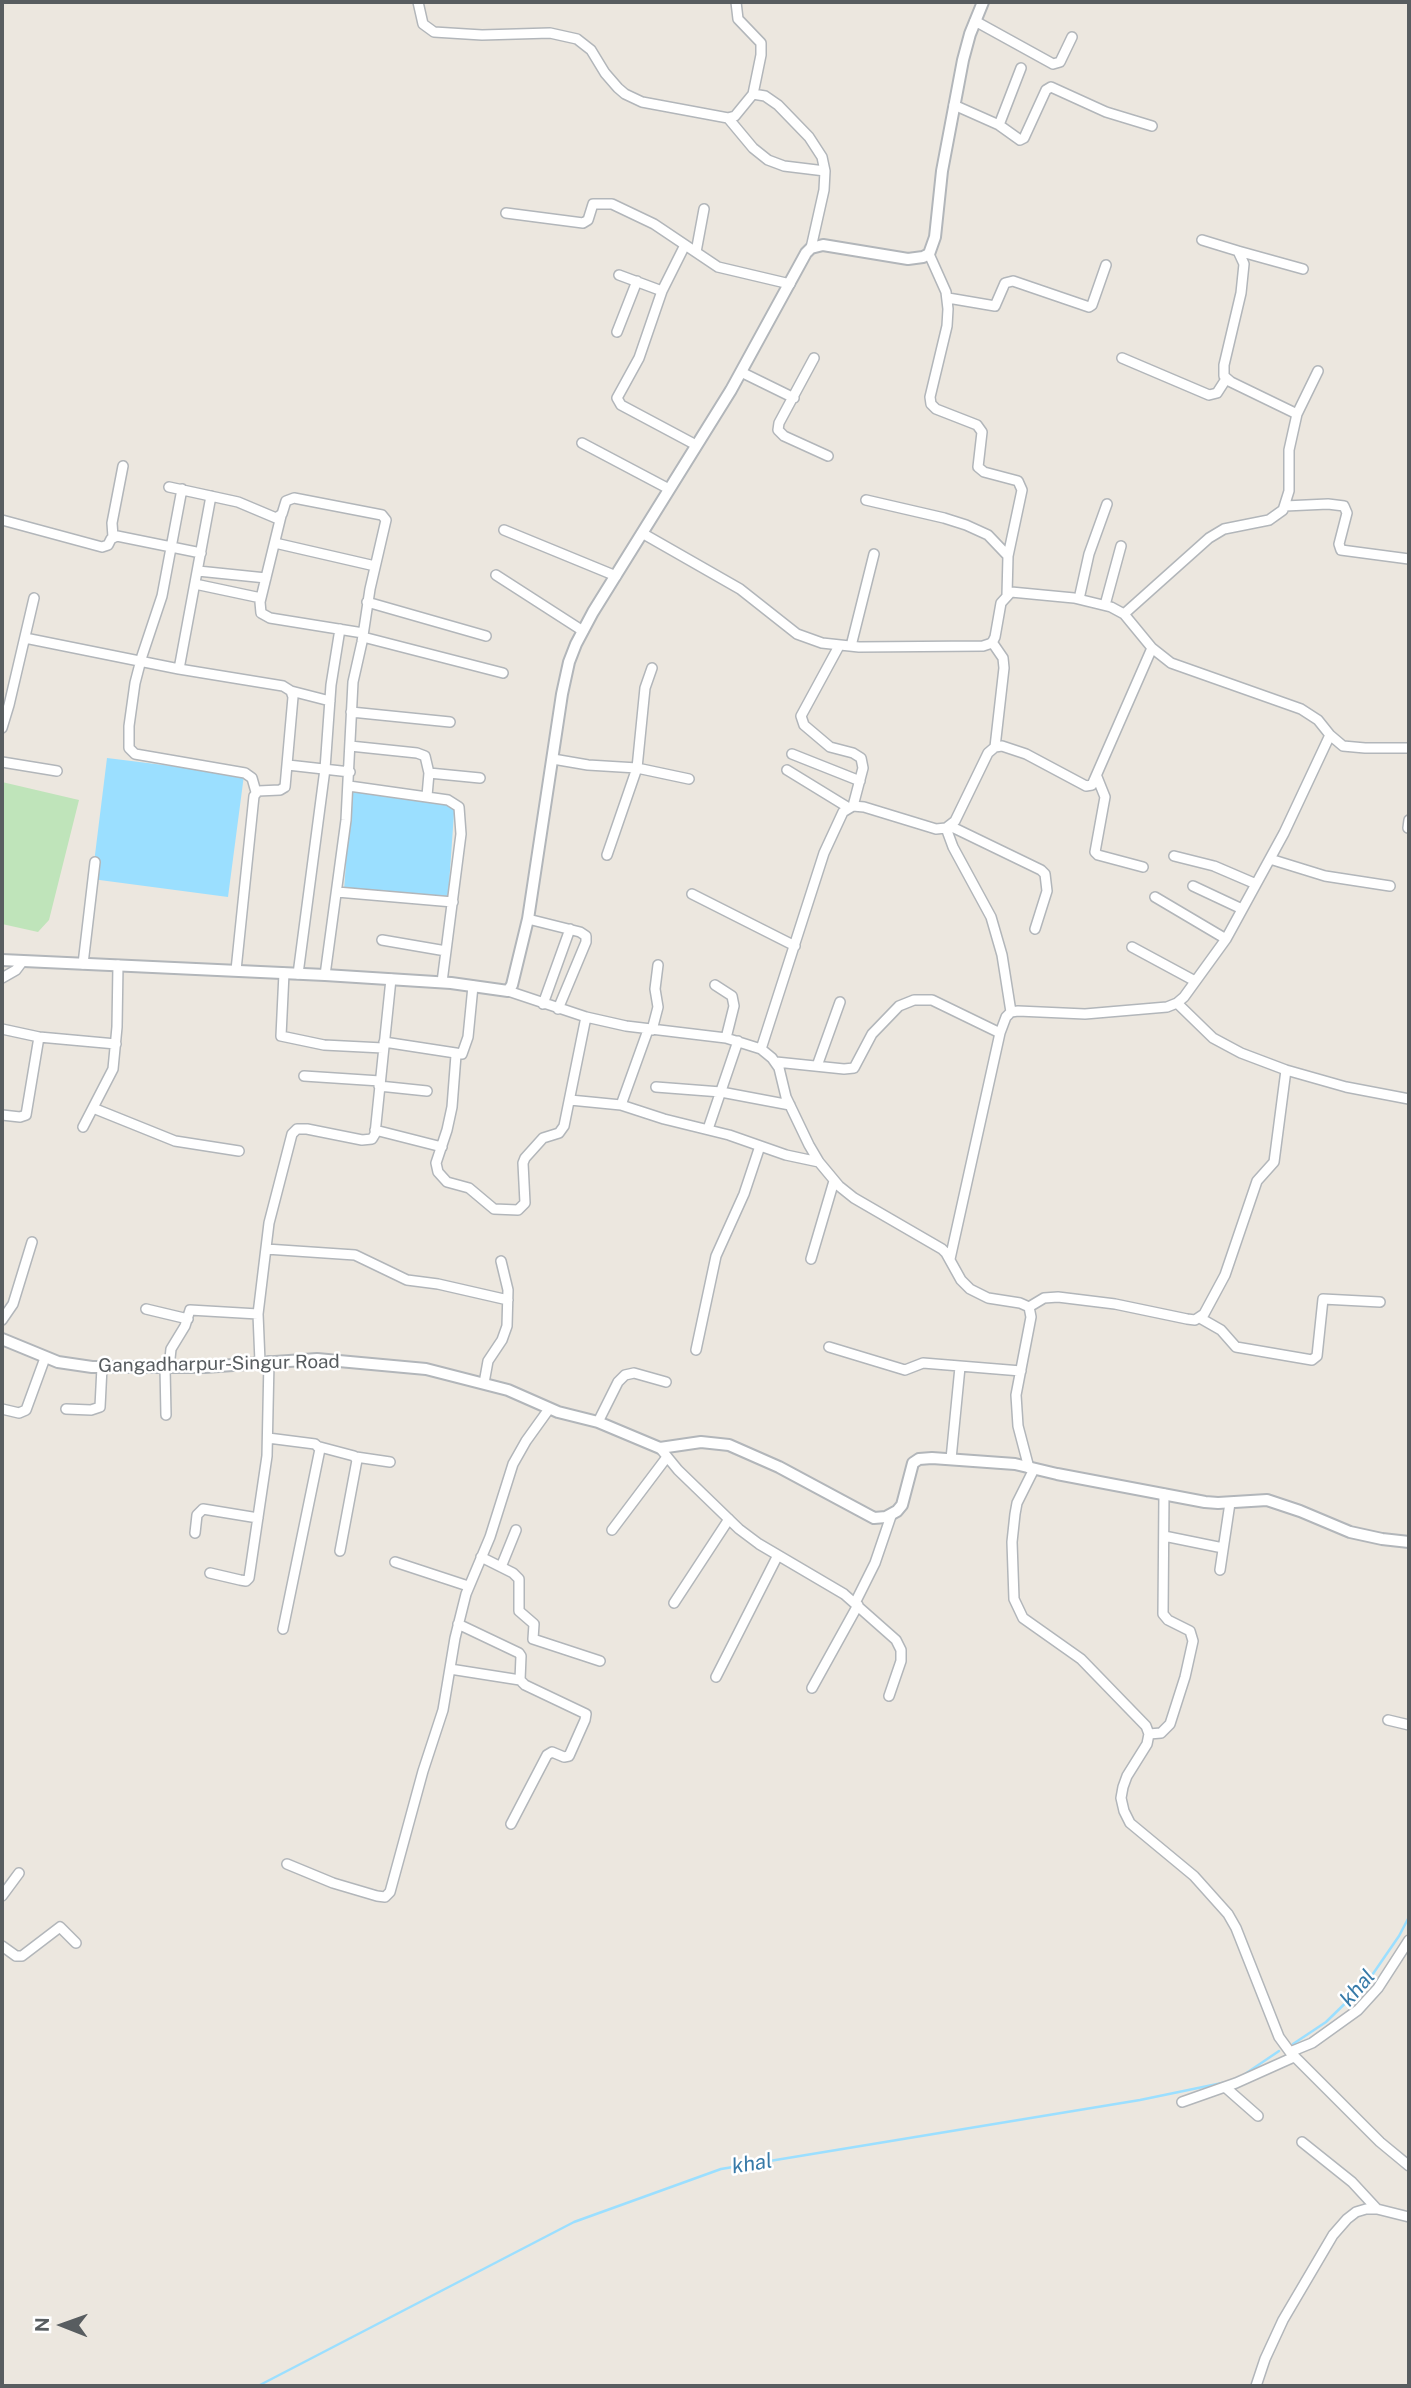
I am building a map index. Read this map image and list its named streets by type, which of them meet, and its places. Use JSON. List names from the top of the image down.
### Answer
{
  "streets": {
    "street": ["Gangadharpur-Singur Road"]
  },
  "water": ["khal"],
  "north": "left"
}
